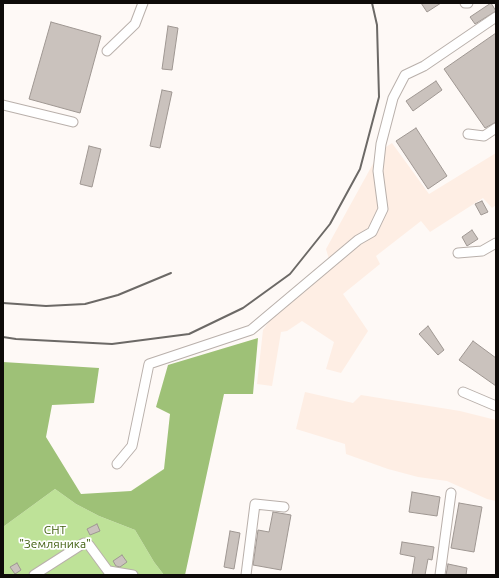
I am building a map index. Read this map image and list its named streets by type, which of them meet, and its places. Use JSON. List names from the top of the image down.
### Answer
{
  "parks": ["СНТ \"Земляника\""]
}
